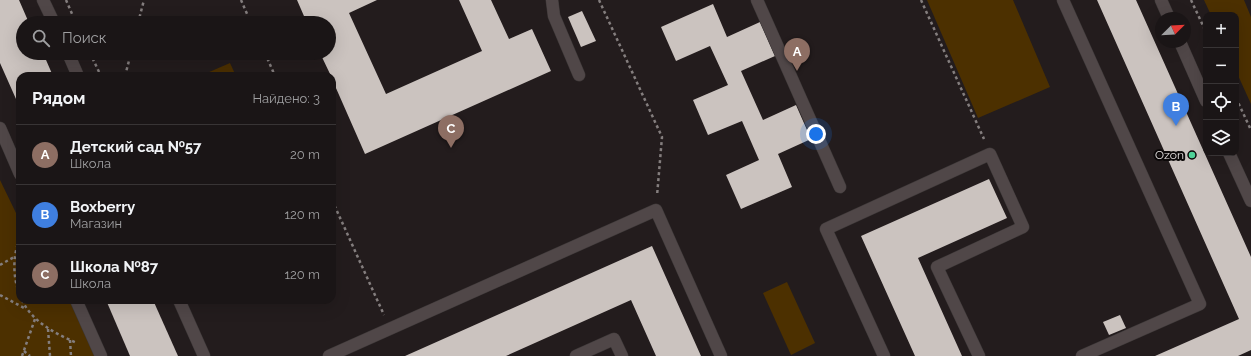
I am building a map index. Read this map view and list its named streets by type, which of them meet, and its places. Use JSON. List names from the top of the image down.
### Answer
{
  "places": ["Ozon"],
  "north": "top right",
  "page": {
    "map_buttons": ["+", "−"],
    "search": "Поиск",
    "pins": ["A", "B", "C"],
    "heading": ["Рядом", "Найдено: 3"],
    "list": [
      {
        "mark": "A",
        "name": "Детский сад №57",
        "note": "Школа",
        "value": "20 m"
      },
      {
        "mark": "B",
        "name": "Boxberry",
        "note": "Магазин",
        "value": "120 m"
      },
      {
        "mark": "C",
        "name": "Школа №87",
        "note": "Школа",
        "value": "120 m"
      }
    ]
  }
}
